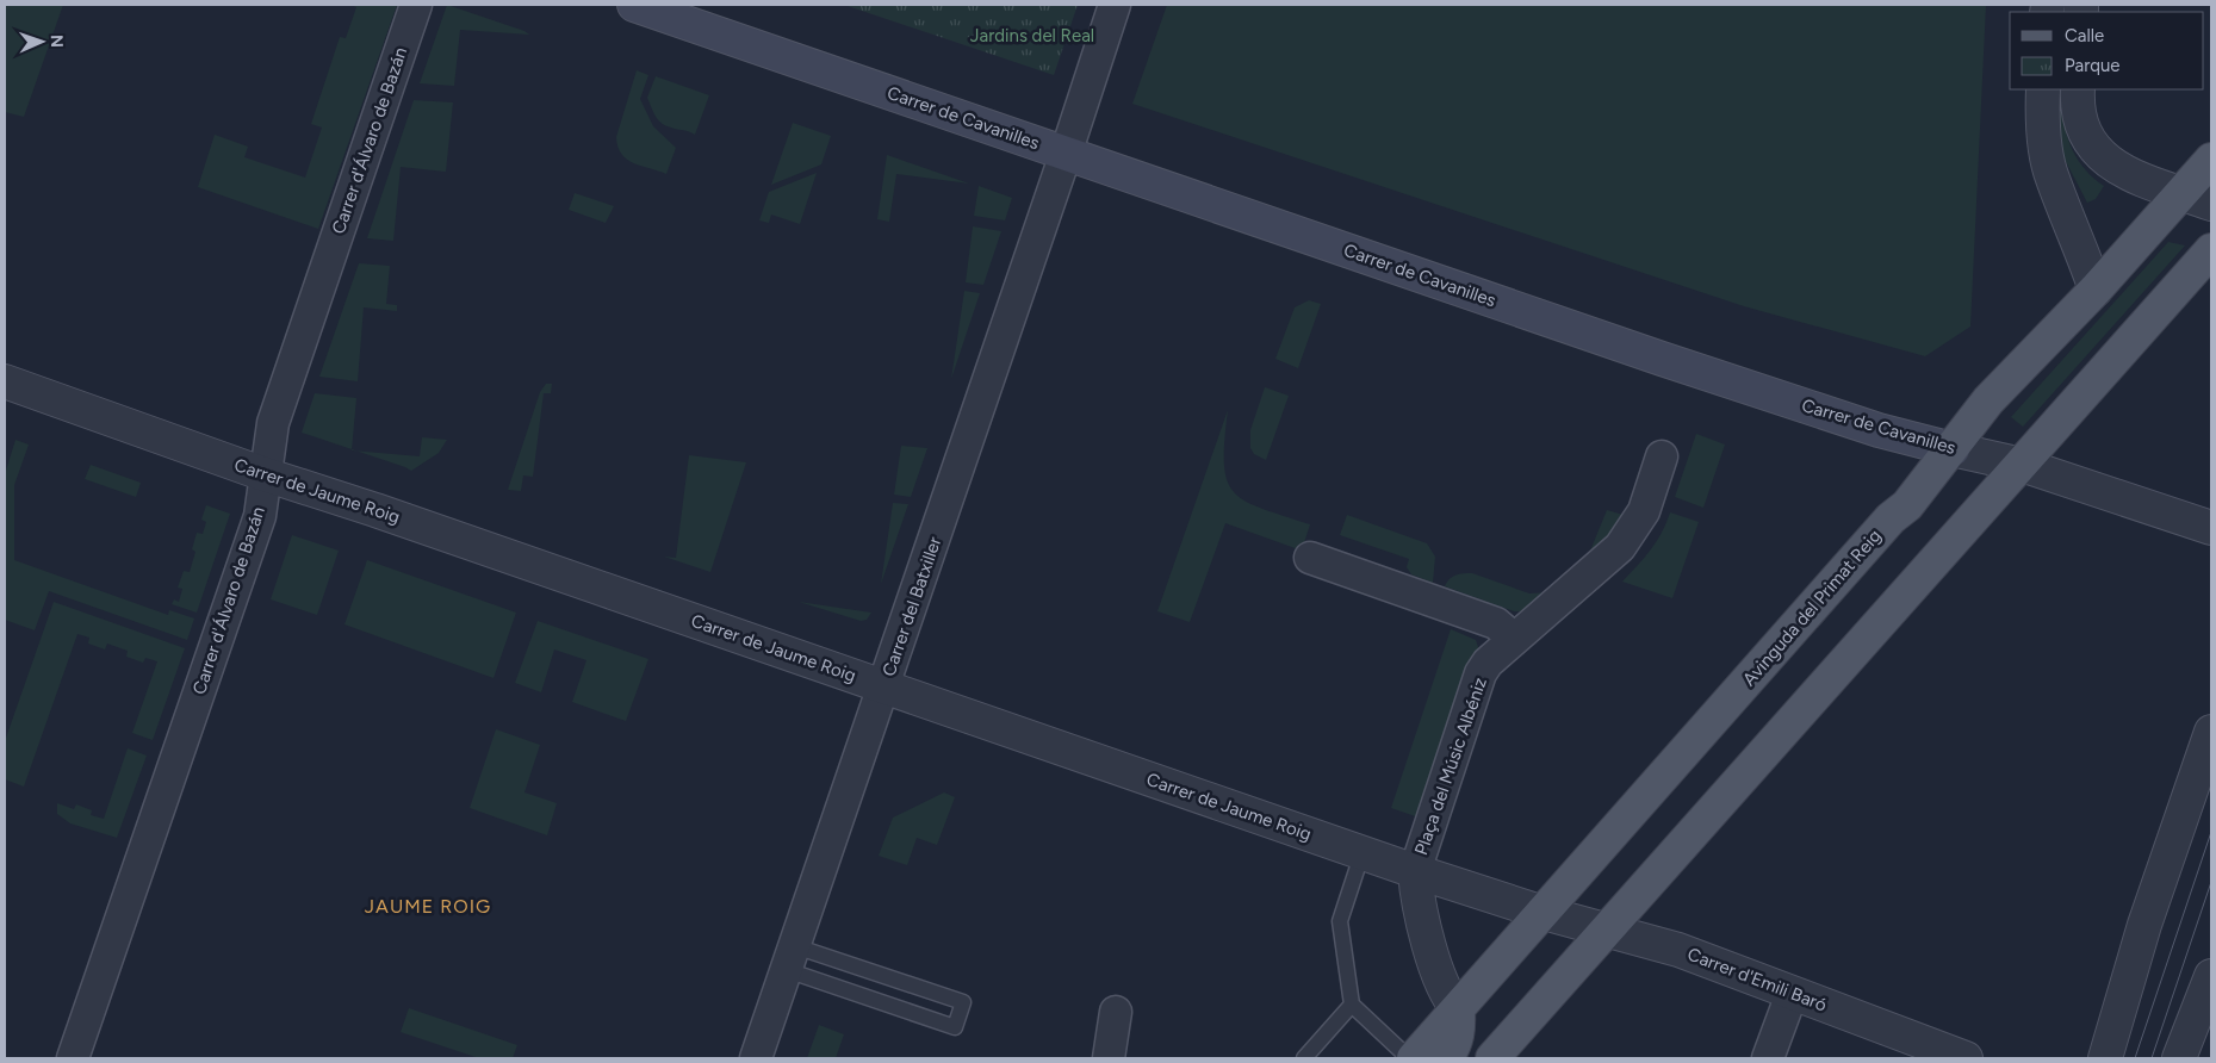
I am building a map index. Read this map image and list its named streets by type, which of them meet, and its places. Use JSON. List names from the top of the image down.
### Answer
{
  "streets": {
    "main road": ["Carrer de Cavanilles", "Avinguda del Primat Reig"],
    "street": [
      "Carrer d'Álvaro de Bazán",
      "Carrer de Jaume Roig",
      "Carrer del Batxiller",
      "Plaça del Músic Albéniz",
      "Carrer d'Emili Baró"
    ]
  },
  "crossings": [
    ["Carrer de Cavanilles", "Carrer del Batxiller"],
    ["Carrer de Cavanilles", "Avinguda del Primat Reig"],
    ["Carrer d'Álvaro de Bazán", "Carrer de Jaume Roig"],
    ["Carrer de Jaume Roig", "Carrer del Batxiller"],
    ["Carrer de Jaume Roig", "Avinguda del Primat Reig"],
    ["Carrer de Jaume Roig", "Plaça del Músic Albéniz"],
    ["Carrer de Jaume Roig", "Carrer d'Emili Baró"],
    ["Avinguda del Primat Reig", "Carrer d'Emili Baró"]
  ],
  "districts": ["JAUME ROIG"],
  "parks": ["Jardins del Real"],
  "legend": ["Calle", "Parque"],
  "north": "right"
}
